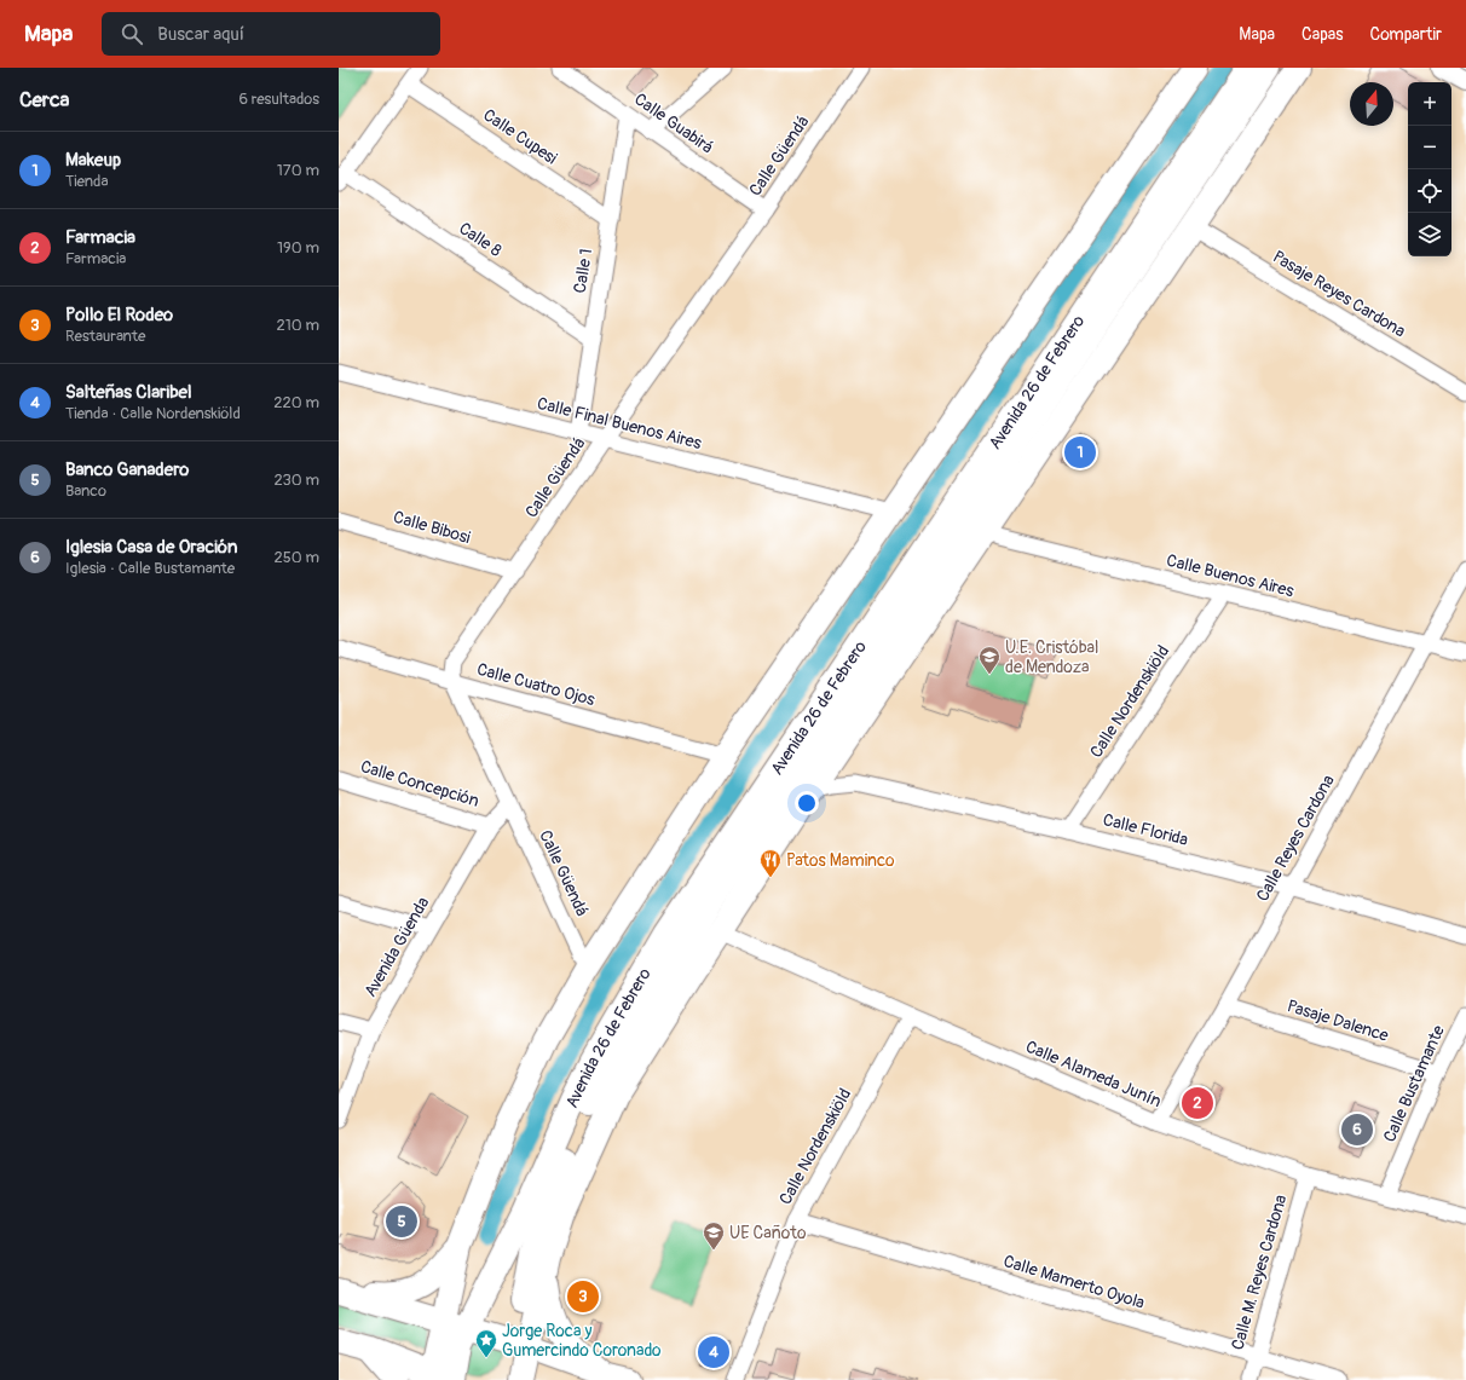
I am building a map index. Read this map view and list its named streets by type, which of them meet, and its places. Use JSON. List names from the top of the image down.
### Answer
{
  "streets": {
    "main road": ["Avenida 26 de Febrero"],
    "street": [
      "Calle Guabirá",
      "Calle Cupesi",
      "Calle Güendá",
      "Calle 8",
      "Calle 1",
      "Pasaje Reyes Cardona",
      "Calle Final Buenos Aires",
      "Calle Bibosi",
      "Calle Buenos Aires",
      "Calle Cuatro Ojos",
      "Calle Nordenskiöld",
      "Calle Concepción",
      "Calle Florida",
      "Calle Reyes Cardona",
      "Avenida Güenda",
      "Pasaje Dalence",
      "Calle Alameda Junín",
      "Calle Bustamante",
      "Calle M. Reyes Cardona",
      "Calle Mamerto Oyola"
    ]
  },
  "crossings": [
    ["Calle Guabirá", "Calle Güendá"],
    ["Calle Guabirá", "Calle 1"],
    ["Calle Cupesi", "Calle 1"],
    ["Calle Güendá", "Calle Final Buenos Aires"],
    ["Calle Güendá", "Calle Bibosi"],
    ["Calle Güendá", "Calle Cuatro Ojos"],
    ["Calle Güendá", "Avenida Güenda"],
    ["Calle 8", "Calle 1"],
    ["Calle 1", "Calle Final Buenos Aires"],
    ["Pasaje Reyes Cardona", "Avenida 26 de Febrero"],
    ["Avenida 26 de Febrero", "Calle Buenos Aires"],
    ["Avenida 26 de Febrero", "Calle Florida"],
    ["Avenida 26 de Febrero", "Calle Alameda Junín"],
    ["Calle Buenos Aires", "Calle Nordenskiöld"],
    ["Calle Buenos Aires", "Calle Reyes Cardona"],
    ["Calle Nordenskiöld", "Calle Florida"],
    ["Calle Nordenskiöld", "Calle Alameda Junín"],
    ["Calle Nordenskiöld", "Calle Mamerto Oyola"],
    ["Calle Concepción", "Avenida Güenda"],
    ["Calle Florida", "Calle Reyes Cardona"],
    ["Calle Reyes Cardona", "Pasaje Dalence"],
    ["Calle Reyes Cardona", "Calle Alameda Junín"],
    ["Pasaje Dalence", "Calle Bustamante"],
    ["Calle Alameda Junín", "Calle Bustamante"],
    ["Calle Alameda Junín", "Calle M. Reyes Cardona"],
    ["Calle M. Reyes Cardona", "Calle Mamerto Oyola"]
  ],
  "places": {
    "school or university": ["U.E. Cristóbal de Mendoza", "UE Cañoto"],
    "restaurant": ["Patos Maminco"],
    "place": ["Jorge Roca y Gumercindo Coronado"]
  },
  "north": "top",
  "page": {
    "header": "Mapa",
    "search": "Buscar aquí",
    "nav": ["Mapa", "Capas", "Compartir"],
    "heading": ["Cerca", "6 resultados"],
    "map_buttons": ["+", "−"],
    "list": [
      {
        "mark": "1",
        "name": "Makeup",
        "note": "Tienda",
        "value": "170 m"
      },
      {
        "mark": "2",
        "name": "Farmacia",
        "note": "Farmacia",
        "value": "190 m"
      },
      {
        "mark": "3",
        "name": "Pollo El Rodeo",
        "note": "Restaurante",
        "value": "210 m"
      },
      {
        "mark": "4",
        "name": "Salteñas Claribel",
        "note": "Tienda · Calle Nordenskiöld",
        "value": "220 m"
      },
      {
        "mark": "5",
        "name": "Banco Ganadero",
        "note": "Banco",
        "value": "230 m"
      },
      {
        "mark": "6",
        "name": "Iglesia Casa de Oración",
        "note": "Iglesia · Calle Bustamante",
        "value": "250 m"
      }
    ],
    "pins": [
      "1",
      "2",
      "6",
      "5",
      "3",
      "4"
    ]
  }
}
